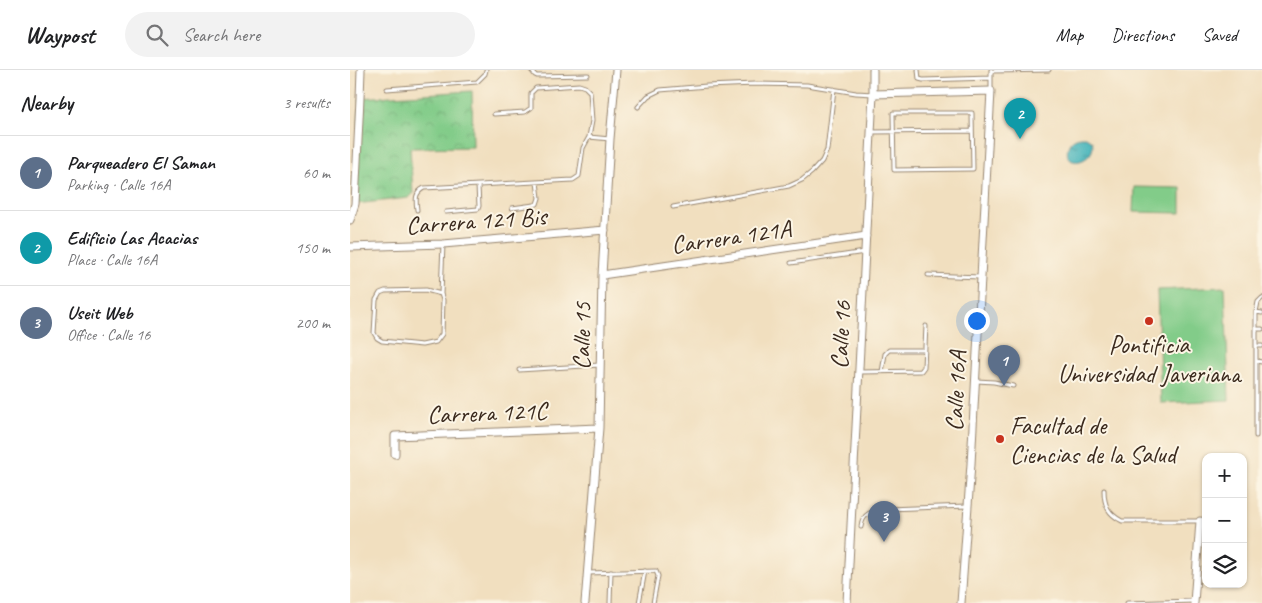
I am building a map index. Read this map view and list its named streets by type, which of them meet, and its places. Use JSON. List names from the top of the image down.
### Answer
{
  "streets": {
    "street": [
      "Carrera 121 Bis",
      "Carrera 121A",
      "Calle 16",
      "Calle 15",
      "Calle 16A",
      "Carrera 121C"
    ]
  },
  "crossings": [
    ["Carrera 121 Bis", "Calle 15"],
    ["Carrera 121A", "Calle 16"],
    ["Carrera 121A", "Calle 15"],
    ["Calle 15", "Carrera 121C"]
  ],
  "places": ["Pontificia Universidad Javeriana", "Facultad de Ciencias de la Salud"],
  "page": {
    "header": "Waypost",
    "search": "Search here",
    "nav": ["Map", "Directions", "Saved"],
    "heading": ["Nearby", "3 results"],
    "pins": ["2", "1", "3"],
    "list": [
      {
        "mark": "1",
        "name": "Parqueadero El Saman",
        "note": "Parking · Calle 16A",
        "value": "60 m"
      },
      {
        "mark": "2",
        "name": "Edificio Las Acacias",
        "note": "Place · Calle 16A",
        "value": "150 m"
      },
      {
        "mark": "3",
        "name": "Useit Web",
        "note": "Office · Calle 16",
        "value": "200 m"
      }
    ],
    "map_buttons": ["+", "−"]
  }
}
